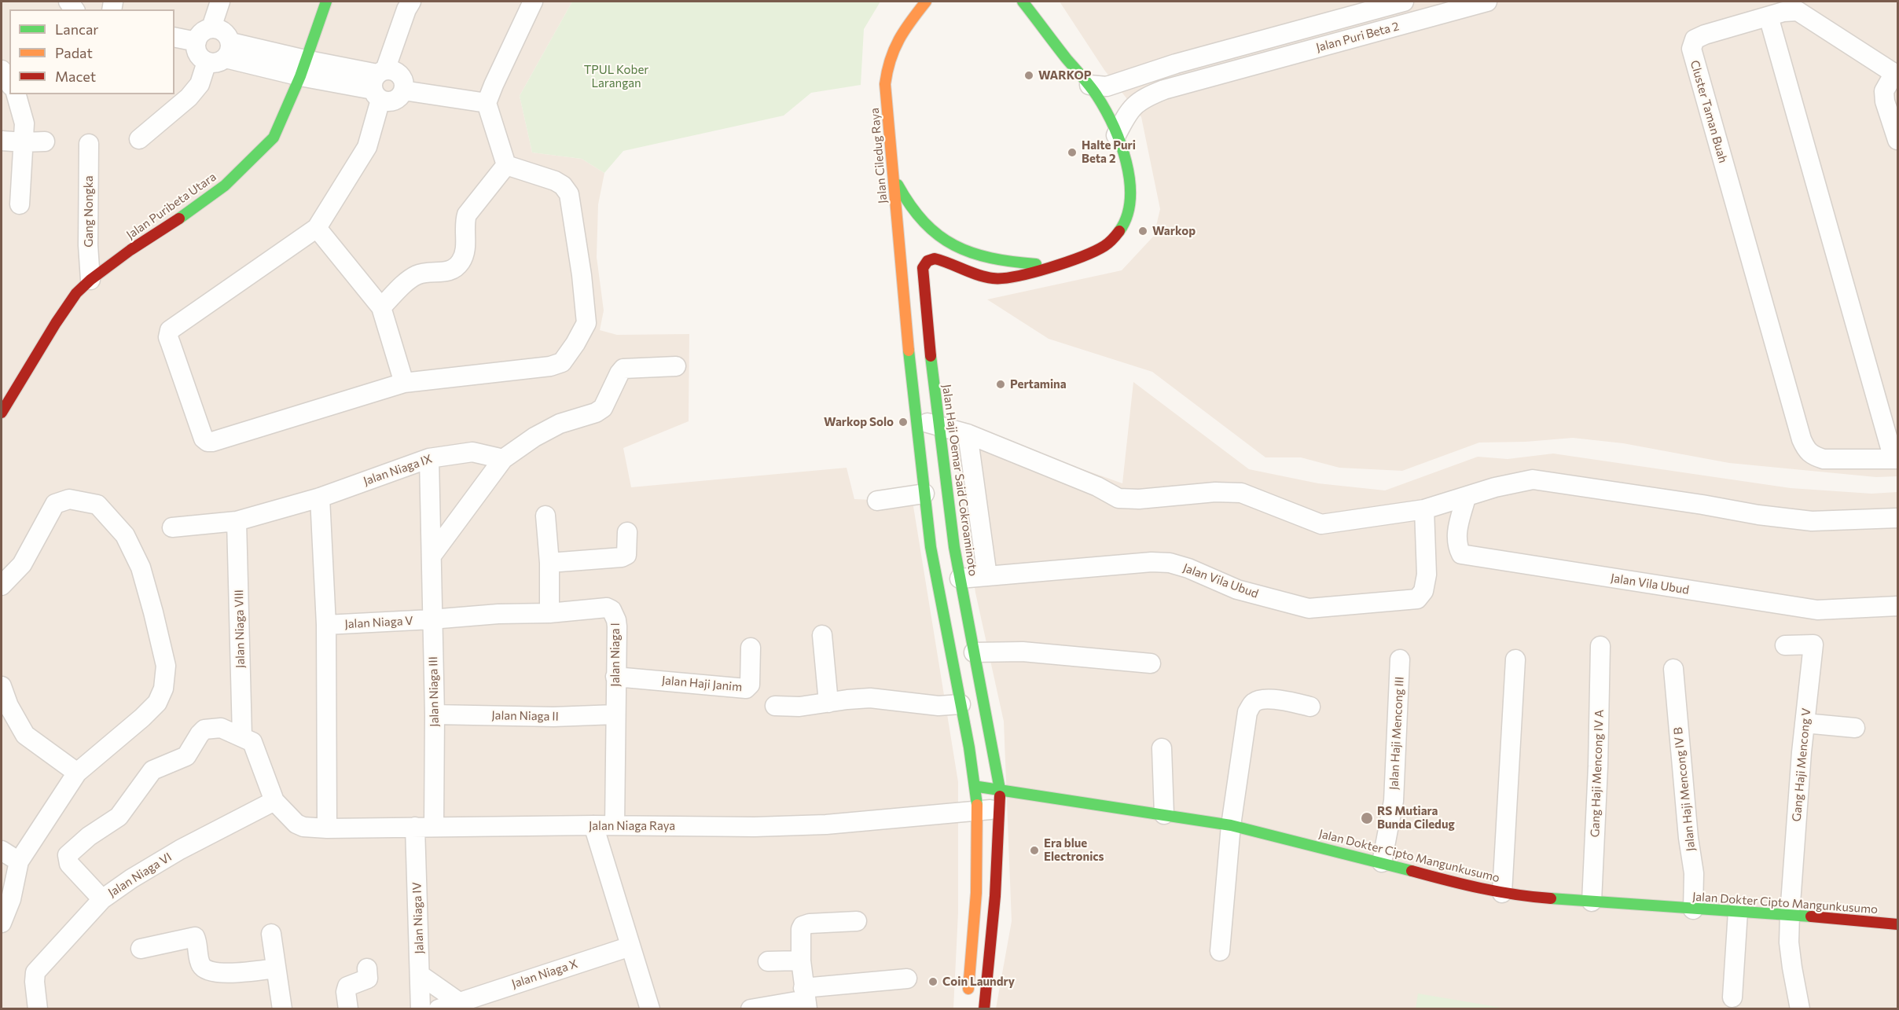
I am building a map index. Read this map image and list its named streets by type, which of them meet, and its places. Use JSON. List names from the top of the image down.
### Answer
{
  "streets": {
    "main road": [
      "Jalan Ciledug Raya",
      "Jalan Puribeta Utara",
      "Jalan Haji Oemar Said Cokroaminoto",
      "Jalan Dokter Cipto Mangunkusumo"
    ],
    "street": [
      "Jalan Puri Beta 2",
      "Cluster Taman Buah",
      "Gang Nongka",
      "Jalan Niaga IX",
      "Jalan Vila Ubud",
      "Jalan Niaga V",
      "Jalan Niaga VIII",
      "Jalan Niaga I",
      "Jalan Haji Janim",
      "Jalan Niaga III",
      "Jalan Niaga II",
      "Jalan Haji Mencong III",
      "Gang Haji Mencong V",
      "Gang Haji Mencong IV A",
      "Jalan Haji Mencong IV B",
      "Jalan Niaga Raya",
      "Jalan Niaga VI",
      "Jalan Niaga IV",
      "Jalan Niaga X"
    ]
  },
  "crossings": [
    ["Jalan Puri Beta 2", "Jalan Haji Oemar Said Cokroaminoto"],
    ["Jalan Puribeta Utara", "Gang Nongka"],
    ["Jalan Niaga IX", "Jalan Niaga VIII"],
    ["Jalan Niaga IX", "Jalan Niaga III"],
    ["Jalan Haji Oemar Said Cokroaminoto", "Jalan Vila Ubud"],
    ["Jalan Haji Oemar Said Cokroaminoto", "Jalan Niaga Raya"],
    ["Jalan Haji Oemar Said Cokroaminoto", "Jalan Dokter Cipto Mangunkusumo"],
    ["Jalan Niaga V", "Jalan Niaga I"],
    ["Jalan Niaga V", "Jalan Niaga III"],
    ["Jalan Niaga I", "Jalan Haji Janim"],
    ["Jalan Niaga I", "Jalan Niaga III"],
    ["Jalan Niaga I", "Jalan Niaga II"],
    ["Jalan Niaga I", "Jalan Niaga Raya"],
    ["Jalan Niaga III", "Jalan Niaga II"],
    ["Jalan Niaga III", "Jalan Niaga Raya"],
    ["Jalan Haji Mencong III", "Jalan Dokter Cipto Mangunkusumo"],
    ["Gang Haji Mencong V", "Jalan Dokter Cipto Mangunkusumo"],
    ["Gang Haji Mencong IV A", "Jalan Dokter Cipto Mangunkusumo"],
    ["Jalan Haji Mencong IV B", "Jalan Dokter Cipto Mangunkusumo"],
    ["Jalan Niaga Raya", "Jalan Niaga VI"],
    ["Jalan Niaga Raya", "Jalan Niaga IV"]
  ],
  "parks": ["TPUL Kober Larangan"],
  "places": [
    "WARKOP",
    "Halte Puri Beta 2",
    "Warkop",
    "Pertamina",
    "Warkop Solo",
    "RS Mutiara Bunda Ciledug",
    "Era blue Electronics",
    "Coin Laundry"
  ],
  "legend": ["Lancar", "Padat", "Macet"]
}
